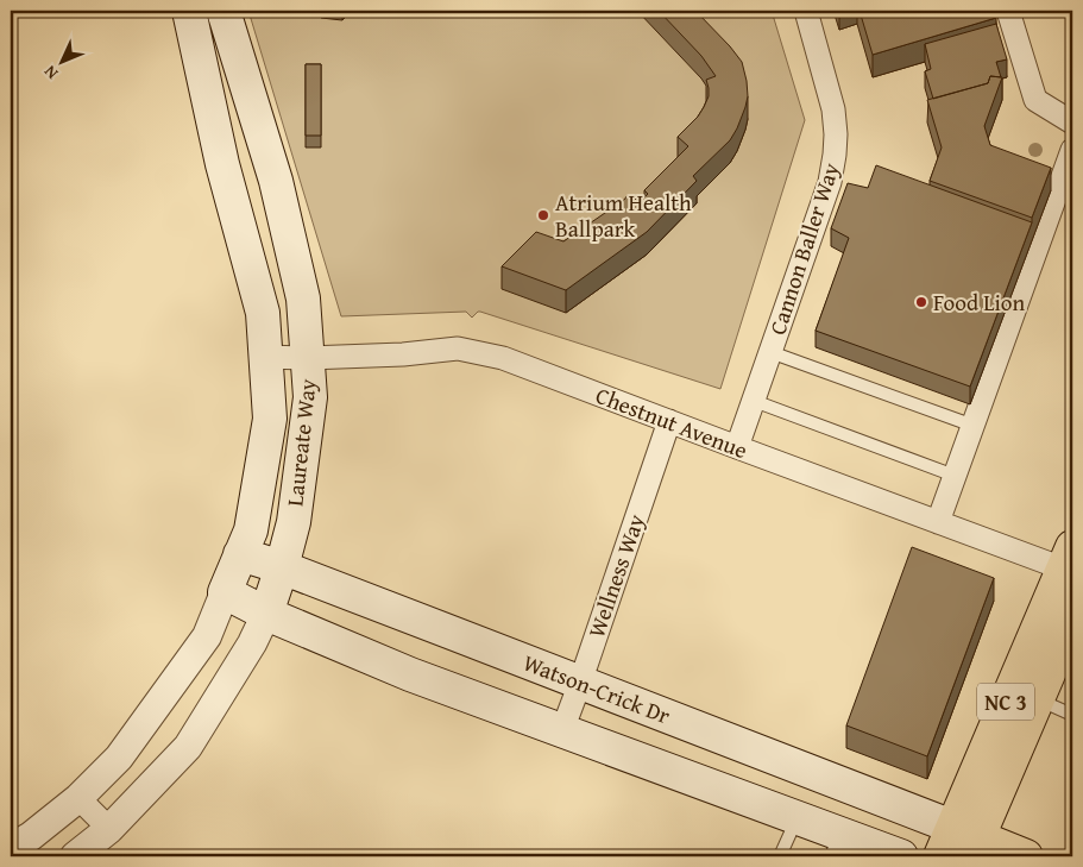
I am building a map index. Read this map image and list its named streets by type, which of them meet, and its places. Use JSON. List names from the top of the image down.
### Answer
{
  "streets": {
    "main road": ["Laureate Way", "Watson-Crick Dr", "NC 3"],
    "street": ["Cannon Baller Way", "Chestnut Avenue", "Wellness Way"]
  },
  "crossings": [
    ["Cannon Baller Way", "Chestnut Avenue"],
    ["Chestnut Avenue", "Laureate Way"],
    ["Chestnut Avenue", "Wellness Way"],
    ["Chestnut Avenue", "NC 3"],
    ["Laureate Way", "Watson-Crick Dr"],
    ["Wellness Way", "Watson-Crick Dr"],
    ["Watson-Crick Dr", "NC 3"]
  ],
  "places": ["Atrium Health Ballpark", "Food Lion"],
  "north": "bottom left"
}
